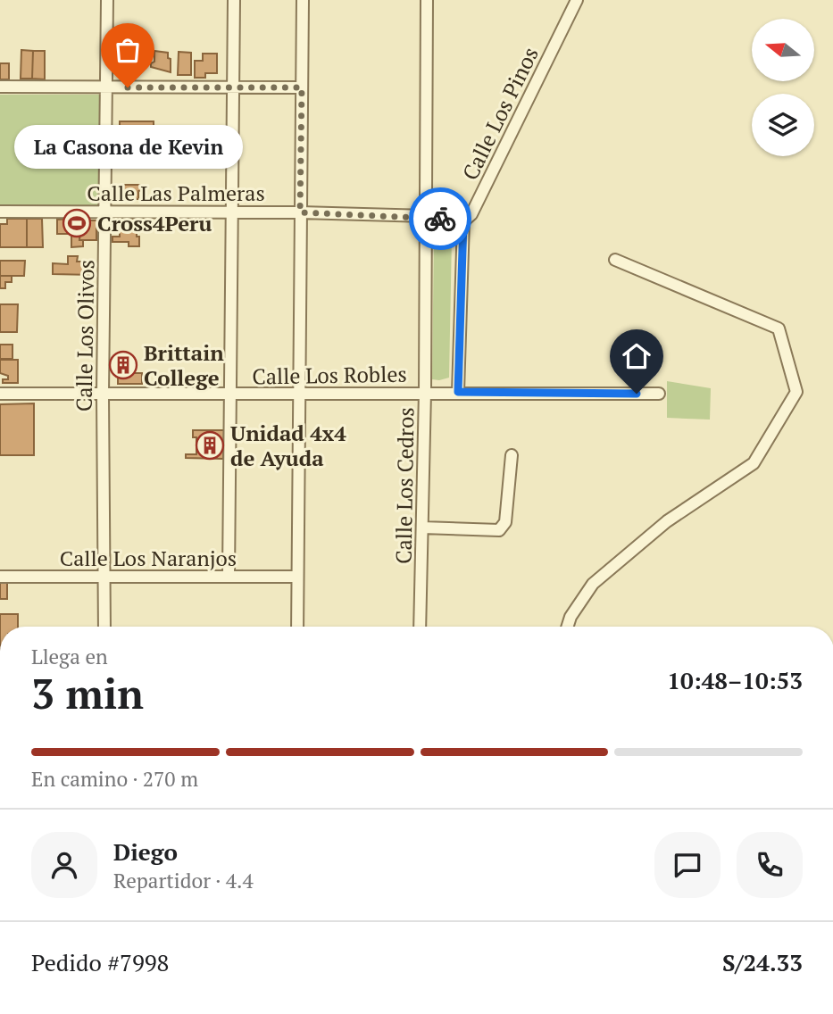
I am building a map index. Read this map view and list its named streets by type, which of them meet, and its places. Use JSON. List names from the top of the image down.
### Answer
{
  "streets": {
    "street": [
      "Calle Los Pinos",
      "Calle Las Palmeras",
      "Calle Los Olivos",
      "Calle Los Robles",
      "Calle Los Cedros",
      "Calle Los Naranjos"
    ]
  },
  "crossings": [
    ["Calle Los Pinos", "Calle Las Palmeras"],
    ["Calle Las Palmeras", "Calle Los Olivos"],
    ["Calle Las Palmeras", "Calle Los Cedros"],
    ["Calle Los Olivos", "Calle Los Robles"],
    ["Calle Los Olivos", "Calle Los Naranjos"],
    ["Calle Los Robles", "Calle Los Cedros"]
  ],
  "places": {
    "other": ["La Casona de Kevin"],
    "sports": ["Cross4Peru"],
    "building": ["Brittain College", "Unidad 4x4 de Ayuda"]
  },
  "north": "left",
  "page": {
    "bubble": "La Casona de Kevin",
    "heading": ["3 min", "Llega en", "10:48–10:53"],
    "panel": [
      "Diego",
      "Repartidor · 4.4",
      "Pedido #7998",
      "S/24.33"
    ],
    "bar": "En camino · 270 m"
  }
}
